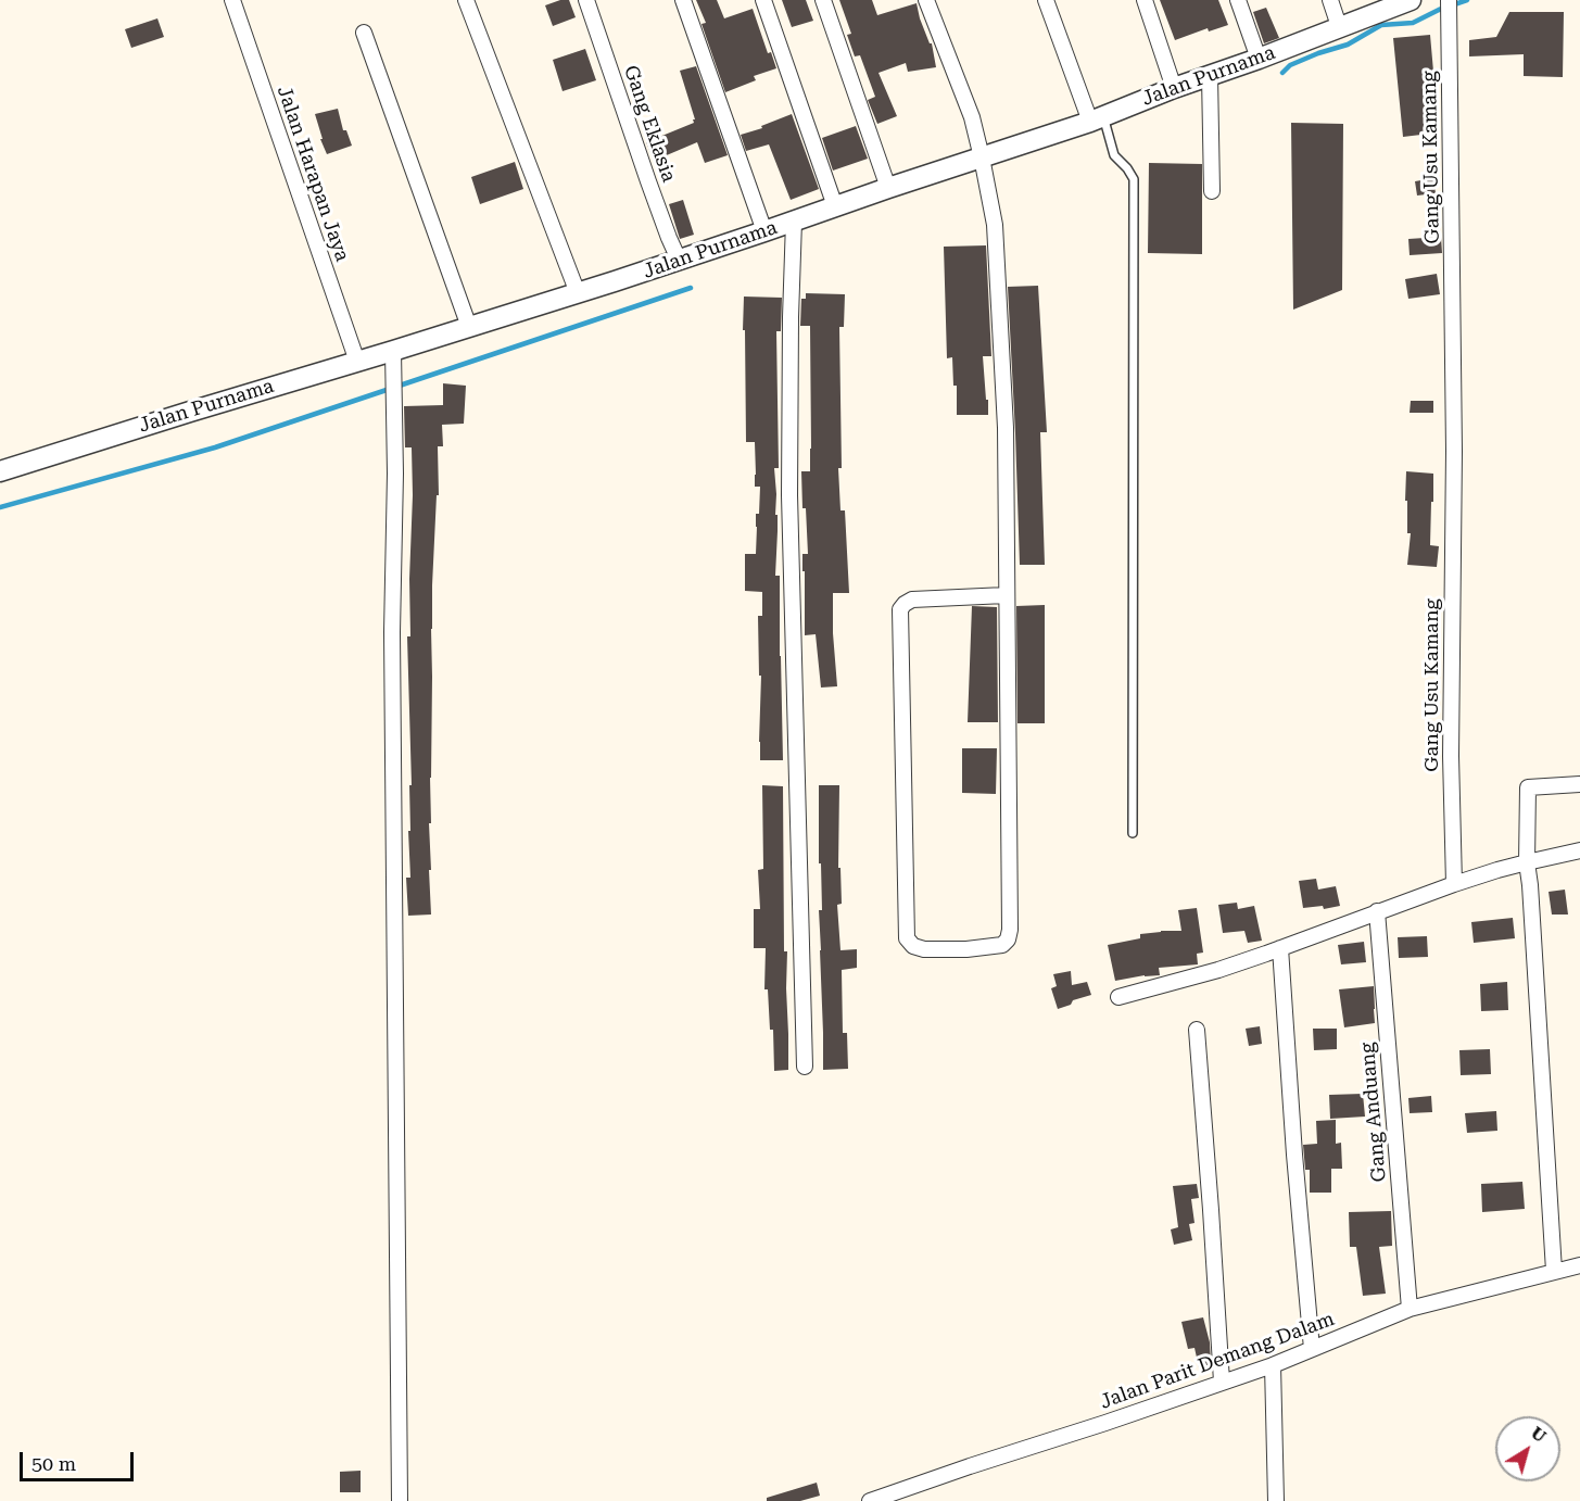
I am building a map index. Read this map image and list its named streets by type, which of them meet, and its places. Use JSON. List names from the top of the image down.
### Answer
{
  "streets": {
    "street": [
      "Jalan Purnama",
      "Gang Eklasia",
      "Gang Usu Kamang",
      "Jalan Harapan Jaya",
      "Gang Anduang",
      "Jalan Parit Demang Dalam"
    ]
  },
  "crossings": [
    ["Jalan Purnama", "Gang Eklasia"],
    ["Jalan Purnama", "Jalan Harapan Jaya"],
    ["Gang Anduang", "Jalan Parit Demang Dalam"]
  ],
  "scale_bar": "50 m",
  "north": "top right"
}
